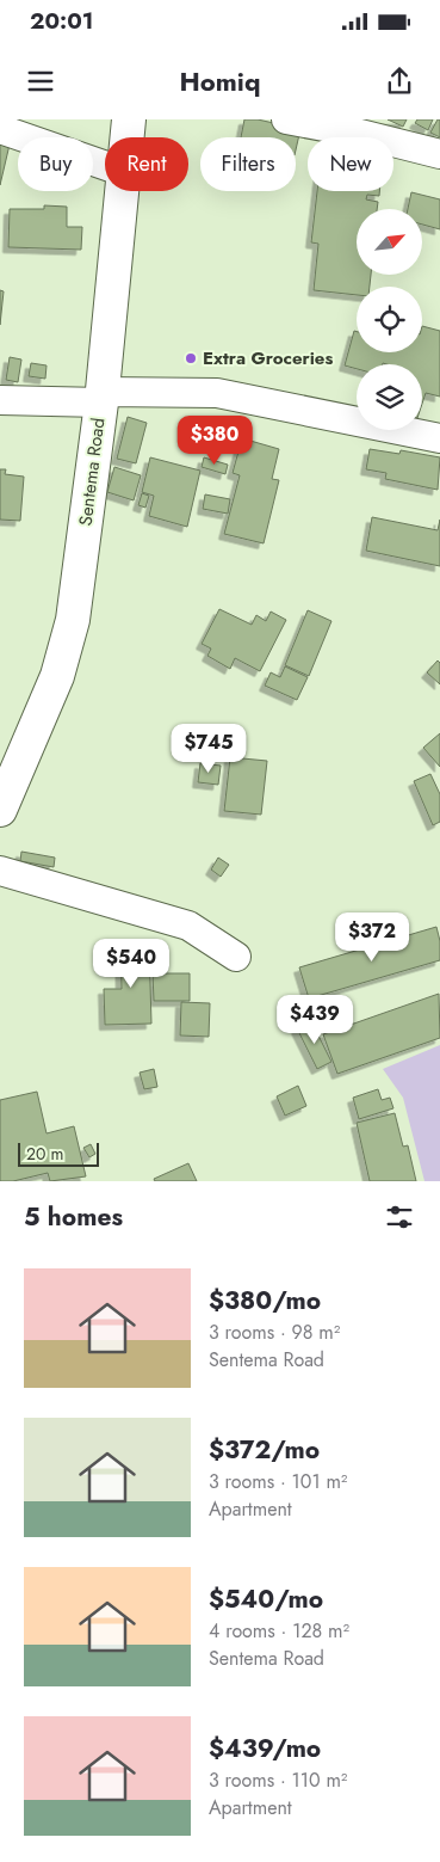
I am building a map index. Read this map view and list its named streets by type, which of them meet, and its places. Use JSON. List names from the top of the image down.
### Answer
{
  "streets": {
    "main road": ["Sentema Road"]
  },
  "places": ["Extra Groceries"],
  "scale_bar": "20 m",
  "north": "top right",
  "page": {
    "status": "20:01",
    "header": "Homiq",
    "chip": [
      "Buy",
      "Rent",
      "Filters",
      "New"
    ],
    "price": [
      "$380",
      "$745",
      "$372",
      "$540",
      "$439"
    ],
    "scale": "20 m",
    "heading": "5 homes",
    "list": [
      {
        "name": "$380/mo",
        "note": "3 rooms · 98 m² · Sentema Road"
      },
      {
        "name": "$372/mo",
        "note": "3 rooms · 101 m² · Apartment"
      },
      {
        "name": "$540/mo",
        "note": "4 rooms · 128 m² · Sentema Road"
      },
      {
        "name": "$439/mo",
        "note": "3 rooms · 110 m² · Apartment"
      }
    ]
  }
}
